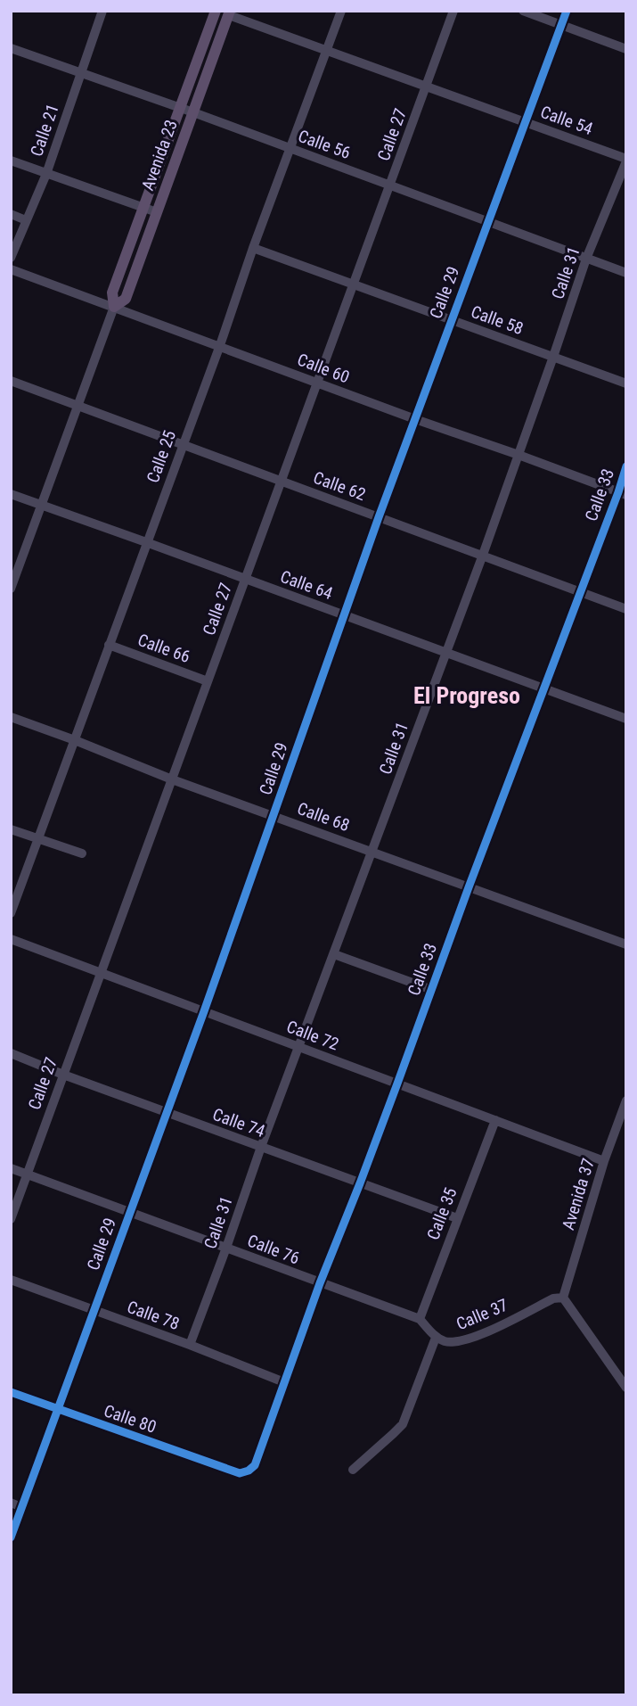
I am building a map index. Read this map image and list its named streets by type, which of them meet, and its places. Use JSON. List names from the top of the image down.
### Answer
{
  "streets": {
    "main road": ["Avenida 23"],
    "street": [
      "Calle 54",
      "Calle 21",
      "Calle 27",
      "Calle 56",
      "Calle 31",
      "Calle 29",
      "Calle 58",
      "Calle 60",
      "Calle 25",
      "Calle 62",
      "Calle 33",
      "Calle 64",
      "Calle 66",
      "Calle 68",
      "Calle 72",
      "Calle 74",
      "Avenida 37",
      "Calle 35",
      "Calle 76",
      "Calle 37",
      "Calle 78",
      "Calle 80"
    ]
  },
  "crossings": [
    ["Calle 54", "Calle 27"],
    ["Calle 54", "Avenida 23"],
    ["Calle 54", "Calle 31"],
    ["Calle 54", "Calle 29"],
    ["Calle 54", "Calle 25"],
    ["Calle 21", "Calle 56"],
    ["Calle 27", "Calle 56"],
    ["Calle 27", "Calle 58"],
    ["Calle 27", "Calle 60"],
    ["Calle 27", "Calle 62"],
    ["Calle 27", "Calle 64"],
    ["Calle 27", "Calle 66"],
    ["Calle 27", "Calle 68"],
    ["Calle 27", "Calle 72"],
    ["Calle 27", "Calle 74"],
    ["Calle 27", "Calle 76"],
    ["Calle 56", "Avenida 23"],
    ["Calle 56", "Calle 31"],
    ["Calle 56", "Calle 29"],
    ["Calle 56", "Calle 25"],
    ["Avenida 23", "Calle 60"],
    ["Avenida 23", "Calle 62"],
    ["Avenida 23", "Calle 64"],
    ["Calle 31", "Calle 58"],
    ["Calle 31", "Calle 60"],
    ["Calle 31", "Calle 62"],
    ["Calle 31", "Calle 64"],
    ["Calle 31", "Calle 68"],
    ["Calle 31", "Calle 72"],
    ["Calle 31", "Calle 74"],
    ["Calle 31", "Calle 76"],
    ["Calle 31", "Calle 78"],
    ["Calle 29", "Calle 58"],
    ["Calle 29", "Calle 60"],
    ["Calle 29", "Calle 62"],
    ["Calle 29", "Calle 64"],
    ["Calle 29", "Calle 68"],
    ["Calle 29", "Calle 72"],
    ["Calle 29", "Calle 74"],
    ["Calle 29", "Calle 76"],
    ["Calle 29", "Calle 78"],
    ["Calle 29", "Calle 80"],
    ["Calle 58", "Calle 25"],
    ["Calle 60", "Calle 25"],
    ["Calle 60", "Calle 33"],
    ["Calle 25", "Calle 62"],
    ["Calle 25", "Calle 64"],
    ["Calle 25", "Calle 66"],
    ["Calle 25", "Calle 68"],
    ["Calle 62", "Calle 33"],
    ["Calle 33", "Calle 64"],
    ["Calle 33", "Calle 68"],
    ["Calle 33", "Calle 72"],
    ["Calle 33", "Calle 74"],
    ["Calle 33", "Calle 76"],
    ["Calle 33", "Calle 78"],
    ["Calle 33", "Calle 80"],
    ["Calle 72", "Avenida 37"],
    ["Calle 72", "Calle 35"],
    ["Calle 74", "Calle 35"],
    ["Avenida 37", "Calle 37"],
    ["Calle 35", "Calle 76"],
    ["Calle 35", "Calle 37"],
    ["Calle 76", "Calle 37"]
  ],
  "districts": ["El Progreso"]
}
